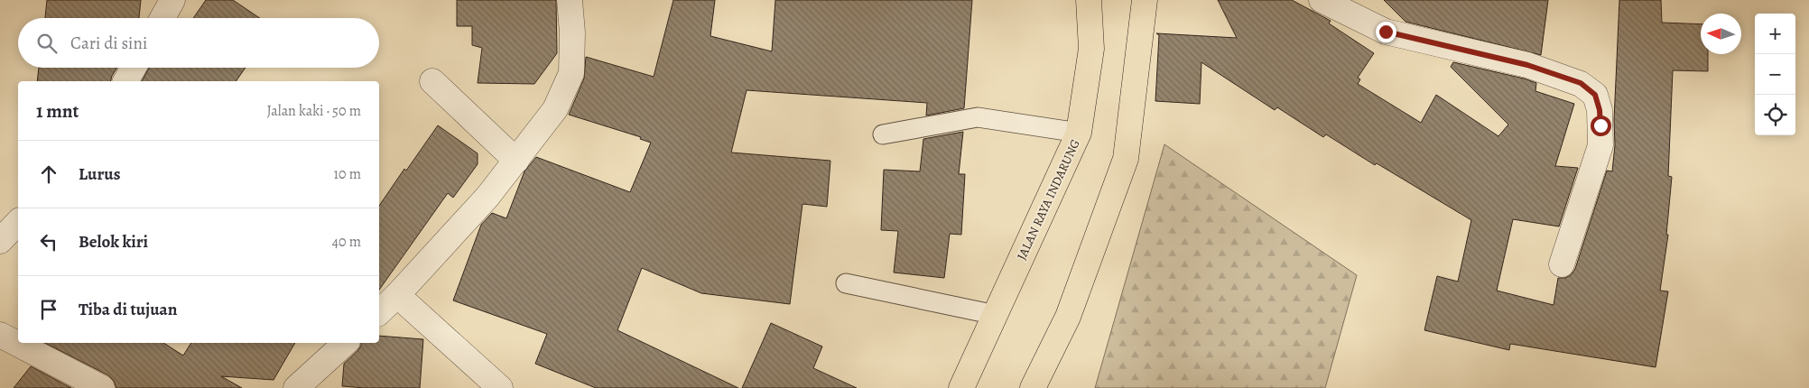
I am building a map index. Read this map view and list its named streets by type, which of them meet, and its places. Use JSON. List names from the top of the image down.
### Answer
{
  "streets": {
    "highway": ["JALAN RAYA INDARUNG"]
  },
  "north": "left",
  "page": {
    "map_buttons": ["+", "−"],
    "search": "Cari di sini",
    "heading": ["1 mnt", "Jalan kaki · 50 m"],
    "list": [
      ["Lurus", "10 m"],
      ["Belok kiri", "40 m"],
      "Tiba di tujuan"
    ]
  }
}
